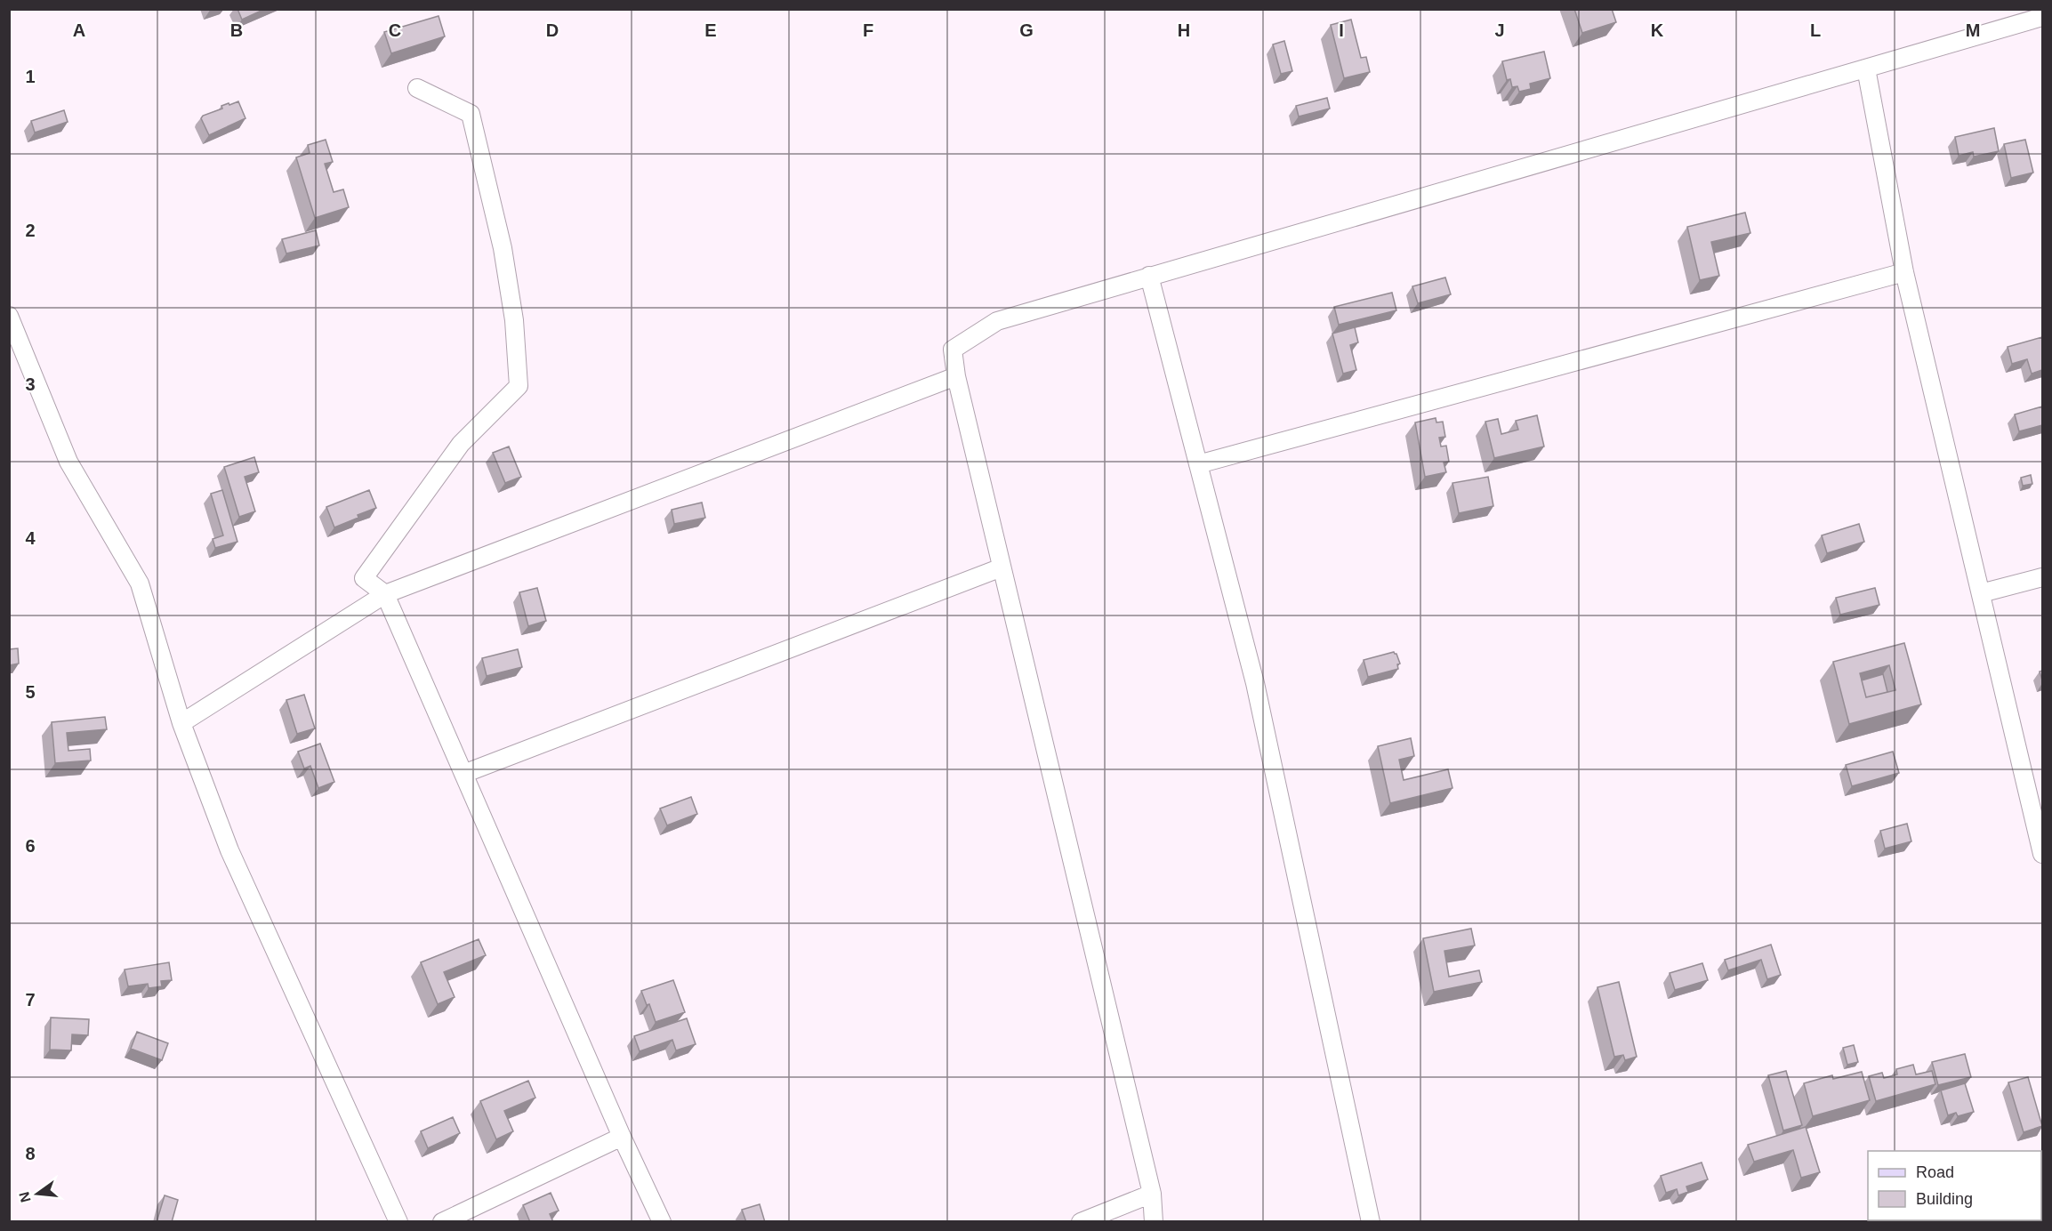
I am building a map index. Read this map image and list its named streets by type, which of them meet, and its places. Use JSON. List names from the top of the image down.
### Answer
{
  "legend": ["Road", "Building"],
  "north": "left",
  "grid": {
    "columns": [
      "A",
      "B",
      "C",
      "D",
      "E",
      "F",
      "G",
      "H",
      "I",
      "J",
      "K",
      "L",
      "M"
    ],
    "rows": [
      "1",
      "2",
      "3",
      "4",
      "5",
      "6",
      "7",
      "8"
    ]
  }
}
